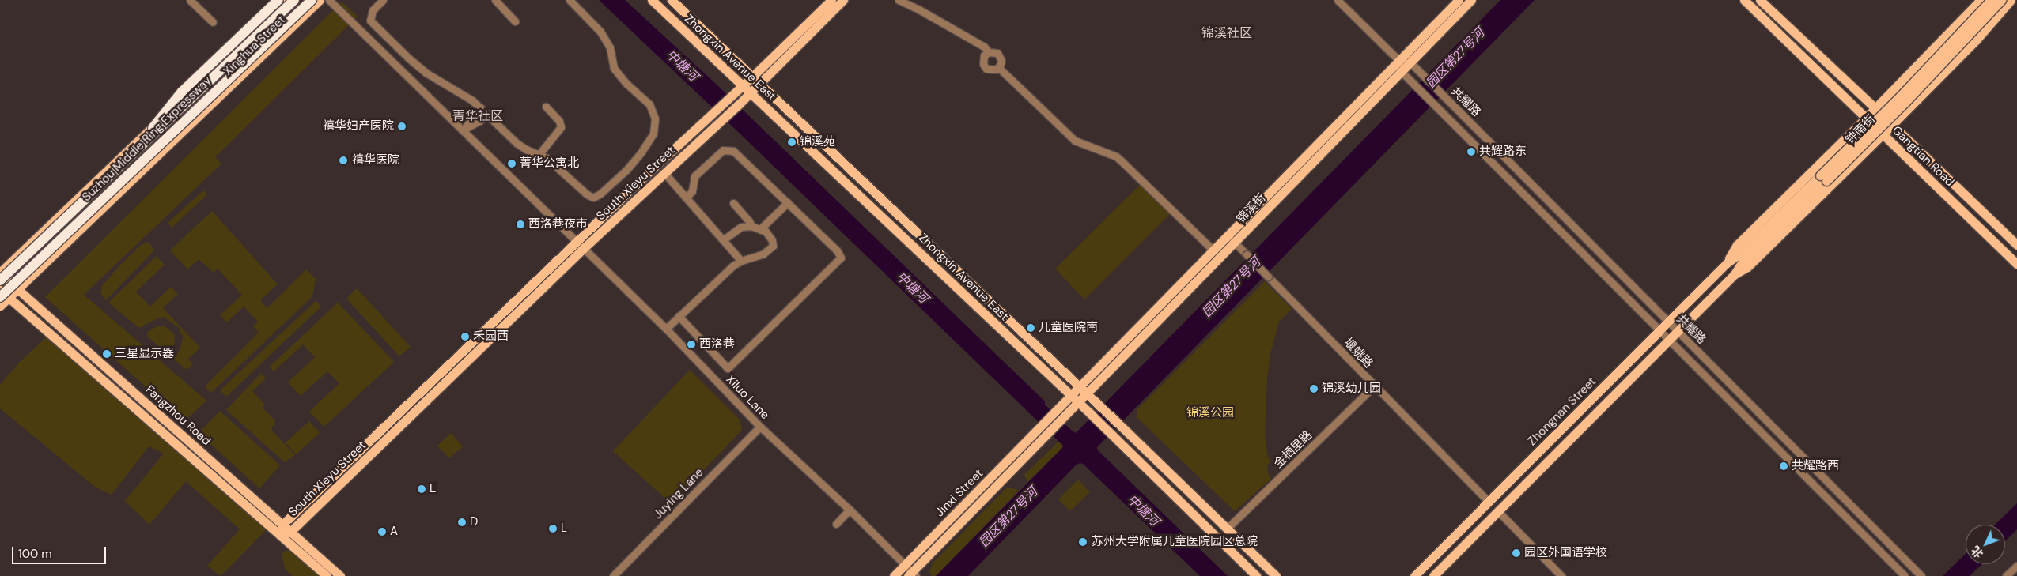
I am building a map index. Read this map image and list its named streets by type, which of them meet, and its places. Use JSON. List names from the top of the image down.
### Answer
{
  "streets": {
    "highway": ["Suzhou Middle Ring Expressway"],
    "main road": [
      "Xinghua Street",
      "Zhongxin Avenue East",
      "钟南街",
      "Gangtian Road",
      "South Xieyu Street",
      "锦溪街",
      "Zhongnan Street",
      "Fangzhou Road",
      "Jinxi Street"
    ],
    "street": [
      "共耀路",
      "堰姚路",
      "Xiluo Lane",
      "金栖里路",
      "Juying Lane"
    ]
  },
  "crossings": [
    ["Xinghua Street", "Suzhou Middle Ring Expressway"],
    ["Xinghua Street", "Fangzhou Road"],
    ["Zhongxin Avenue East", "South Xieyu Street"],
    ["Zhongxin Avenue East", "锦溪街"],
    ["Zhongxin Avenue East", "金栖里路"],
    ["共耀路", "锦溪街"],
    ["共耀路", "Zhongnan Street"],
    ["钟南街", "Zhongnan Street"],
    ["Suzhou Middle Ring Expressway", "Fangzhou Road"],
    ["South Xieyu Street", "Xiluo Lane"],
    ["South Xieyu Street", "Fangzhou Road"],
    ["锦溪街", "堰姚路"],
    ["锦溪街", "Jinxi Street"],
    ["堰姚路", "Zhongnan Street"],
    ["堰姚路", "金栖里路"],
    ["Xiluo Lane", "Jinxi Street"],
    ["Xiluo Lane", "Juying Lane"]
  ],
  "districts": ["锦溪社区", "菁华社区"],
  "water": ["园区第27号河", "中塘河"],
  "parks": ["锦溪公园"],
  "places": [
    "禧华妇产医院",
    "锦溪苑",
    "共耀路东",
    "禧华医院",
    "菁华公寓北",
    "西洛巷夜市",
    "儿童医院南",
    "禾园西",
    "西洛巷",
    "三星显示器",
    "锦溪幼儿园",
    "共耀路西",
    "E",
    "D",
    "L",
    "A",
    "苏州大学附属儿童医院园区总院",
    "园区外国语学校"
  ],
  "scale_bar": "100 m",
  "north": "bottom left"
}
